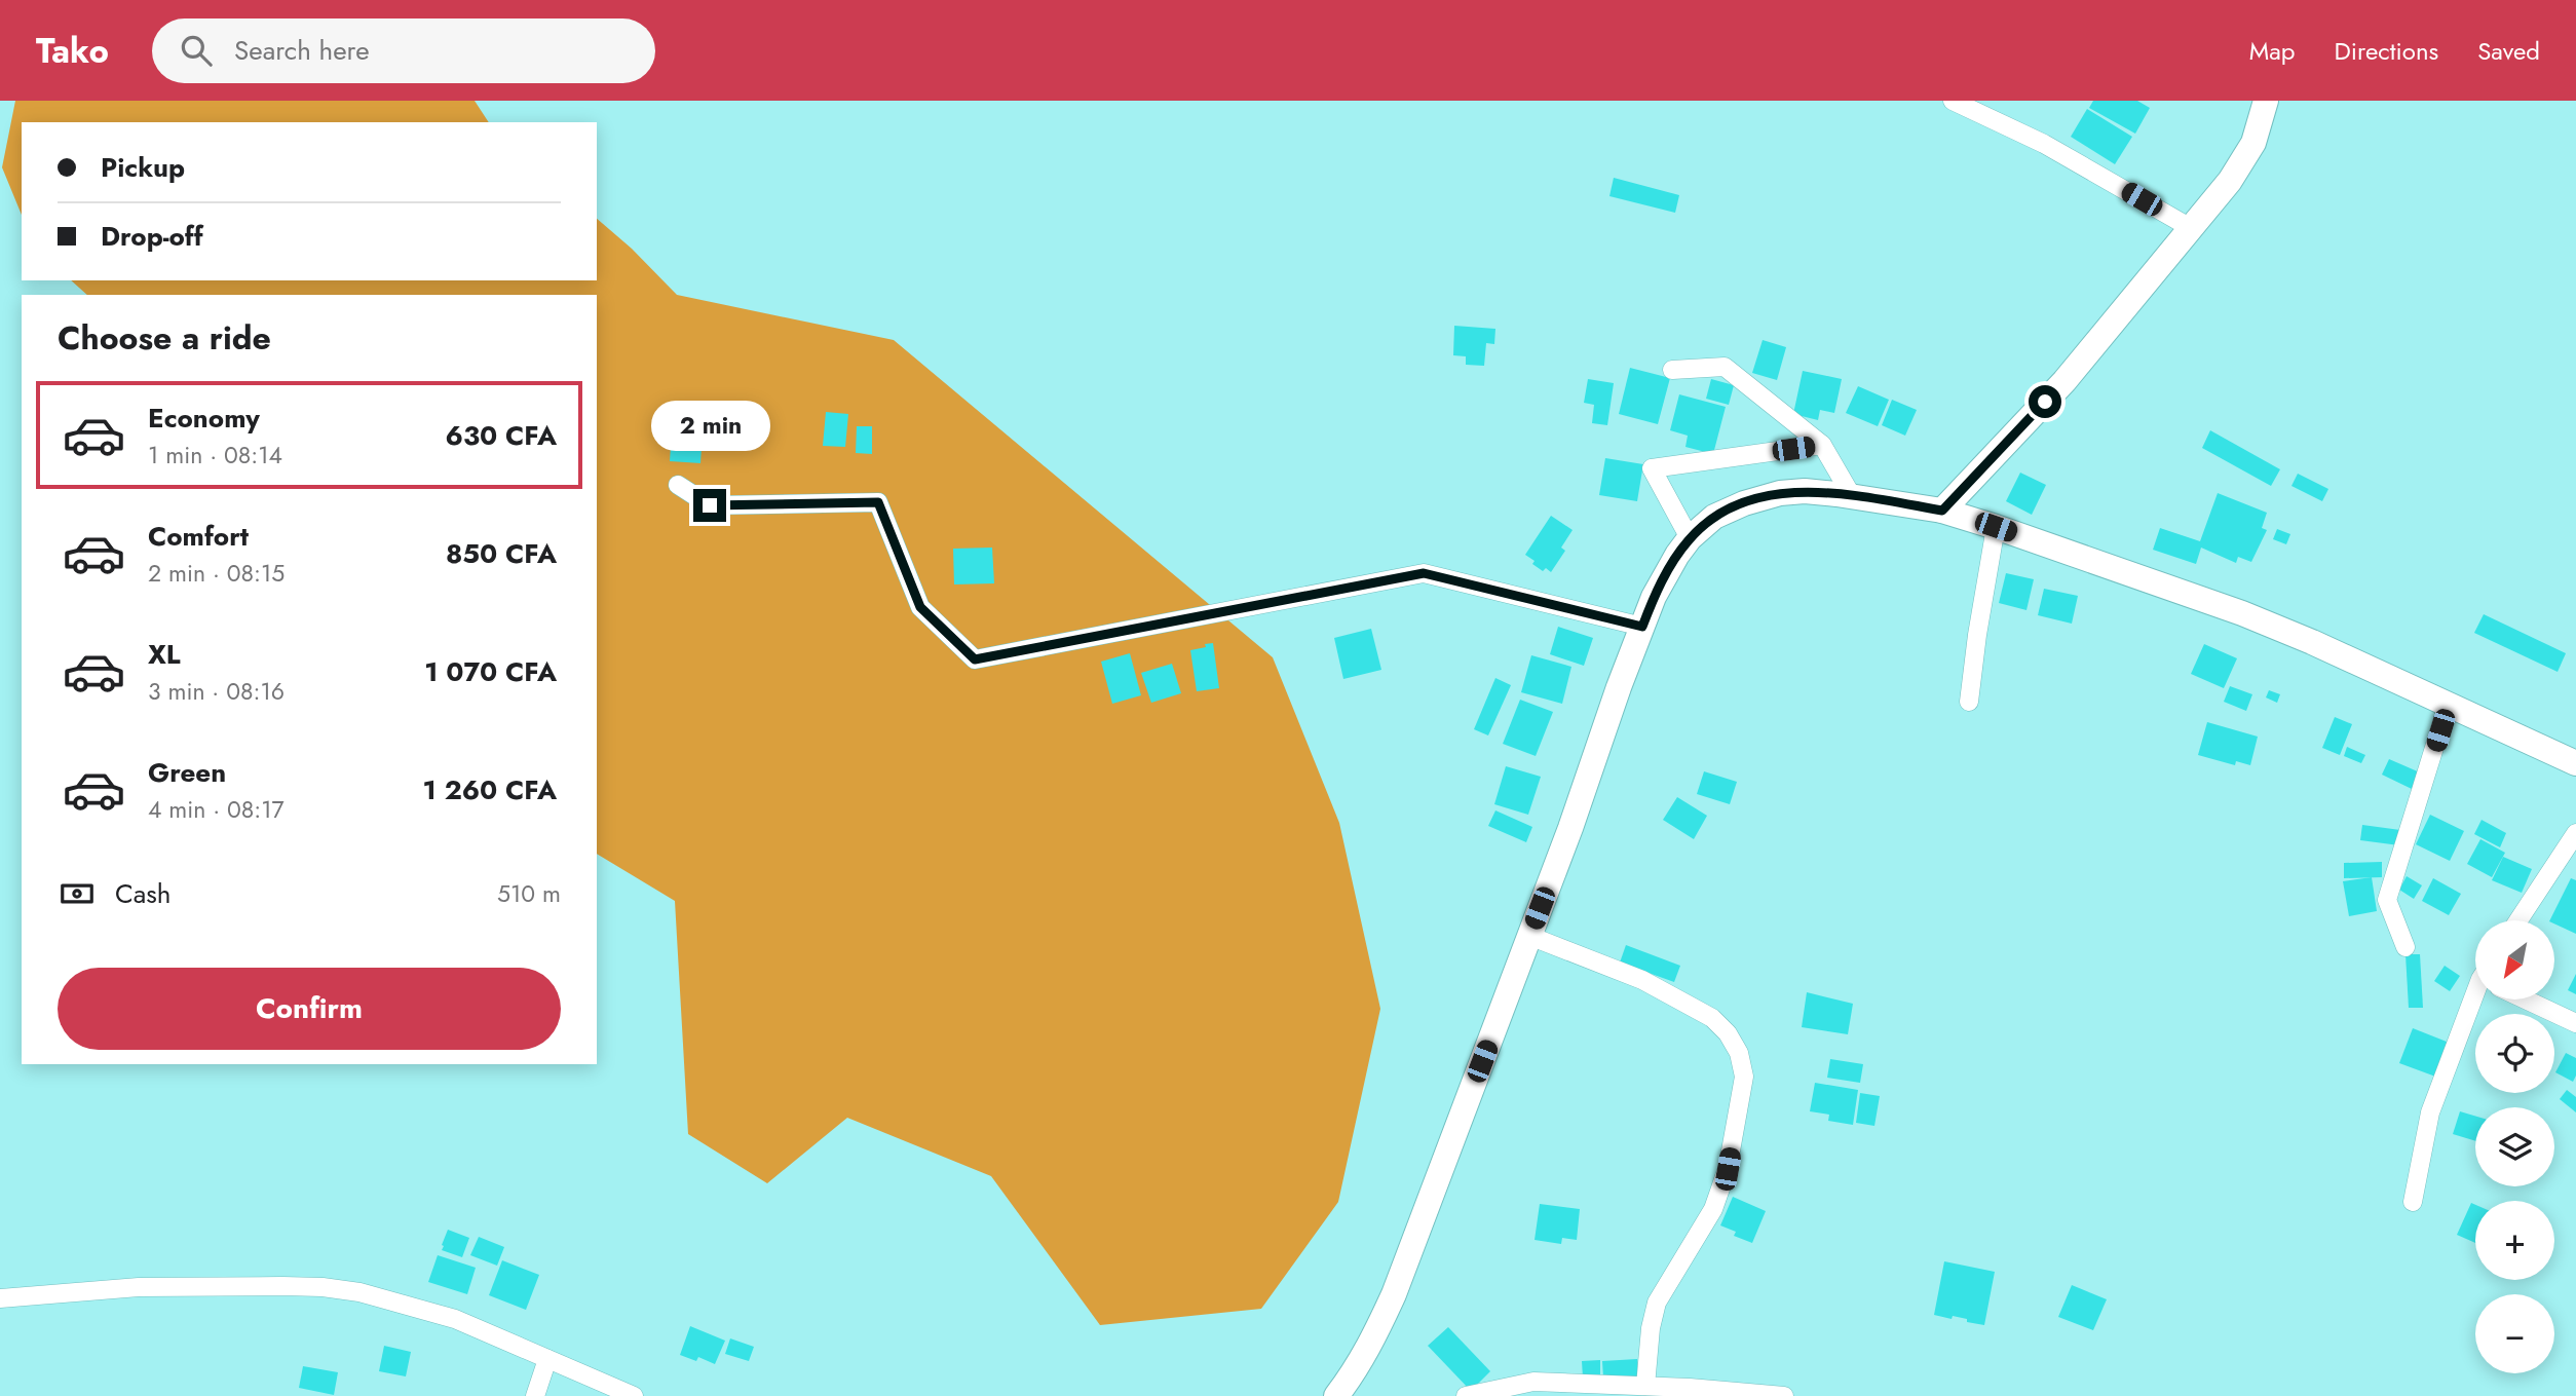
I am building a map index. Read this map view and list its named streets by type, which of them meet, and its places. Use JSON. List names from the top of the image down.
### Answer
{
  "north": "bottom left",
  "page": {
    "header": "Tako",
    "search": "Search here",
    "nav": ["Map", "Directions", "Saved"],
    "banner": ["Pickup", "Drop-off"],
    "heading": "Choose a ride",
    "list": [
      {
        "name": "Economy",
        "note": "1 min · 08:14",
        "value": "630 CFA"
      },
      {
        "name": "Comfort",
        "note": "2 min · 08:15",
        "value": "850 CFA"
      },
      {
        "name": "XL",
        "note": "3 min · 08:16",
        "value": "1 070 CFA"
      },
      {
        "name": "Green",
        "note": "4 min · 08:17",
        "value": "1 260 CFA"
      }
    ],
    "bubble": "2 min",
    "pay": ["Cash", "510 m"],
    "map_buttons": ["+", "−"],
    "buttons": "Confirm"
  }
}
